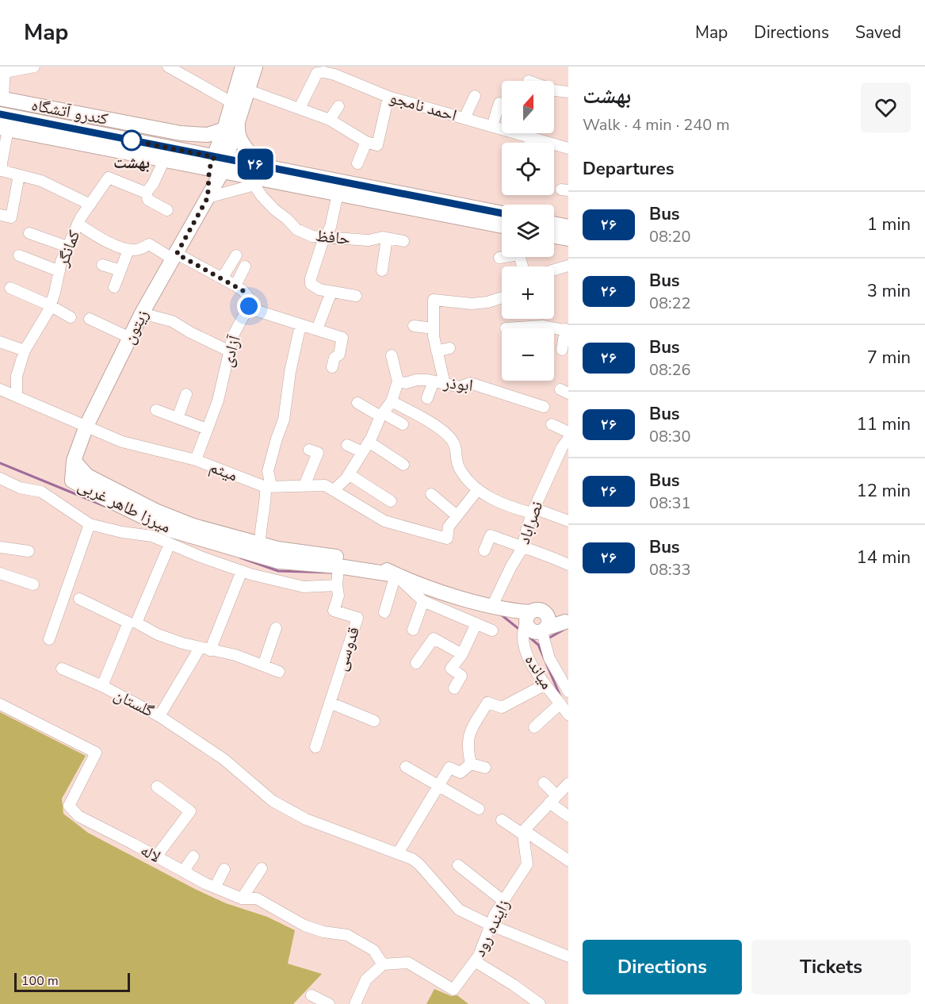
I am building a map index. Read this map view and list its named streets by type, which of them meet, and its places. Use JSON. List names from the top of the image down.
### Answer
{
  "streets": {
    "main road": ["کندرو آتشگاه", "زیتون", "میرزا طاهر غربی"],
    "street": [
      "احمد نامجو",
      "حافظ",
      "کمانگر",
      "آزادی",
      "ابوذر",
      "میثم",
      "نصراباد",
      "قدوسی",
      "میانده",
      "گلستان",
      "لاله",
      "زاینده رود"
    ]
  },
  "crossings": [
    ["کمانگر", "میثم"],
    ["زیتون", "میثم"],
    ["زیتون", "میرزا طاهر غربی"],
    ["آزادی", "میثم"],
    ["میرزا طاهر غربی", "نصراباد"],
    ["میرزا طاهر غربی", "قدوسی"],
    ["میرزا طاهر غربی", "میانده"],
    ["لاله", "زاینده رود"]
  ],
  "places": ["بهشت"],
  "lines": ["bus line ۲۶"],
  "scale_bar": "100 m",
  "north": "top",
  "page": {
    "header": "Map",
    "nav": ["Map", "Directions", "Saved"],
    "on_map": "۲۶",
    "heading": [
      ["بهشت", "Walk · 4 min · 240 m"],
      "Departures"
    ],
    "map_buttons": ["+", "−"],
    "list": [
      {
        "mark": "۲۶",
        "name": "Bus",
        "note": "08:20",
        "value": "1 min"
      },
      {
        "mark": "۲۶",
        "name": "Bus",
        "note": "08:22",
        "value": "3 min"
      },
      {
        "mark": "۲۶",
        "name": "Bus",
        "note": "08:26",
        "value": "7 min"
      },
      {
        "mark": "۲۶",
        "name": "Bus",
        "note": "08:30",
        "value": "11 min"
      },
      {
        "mark": "۲۶",
        "name": "Bus",
        "note": "08:31",
        "value": "12 min"
      },
      {
        "mark": "۲۶",
        "name": "Bus",
        "note": "08:33",
        "value": "14 min"
      }
    ],
    "buttons": ["Directions", "Tickets"],
    "scale": "100 m"
  }
}
